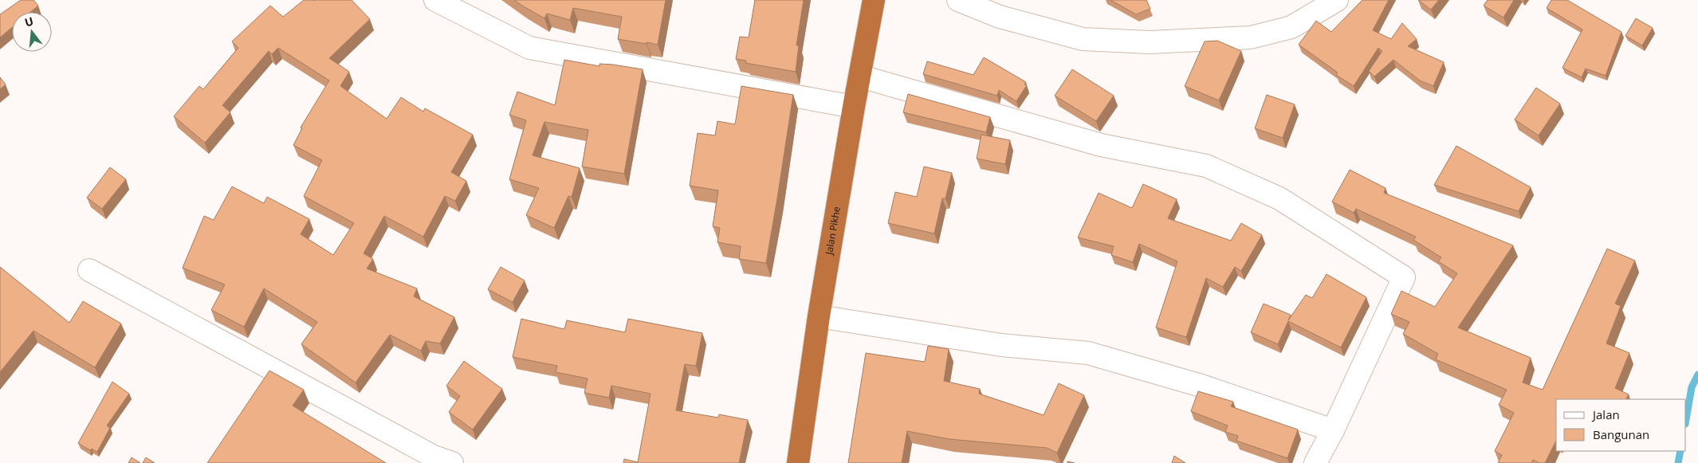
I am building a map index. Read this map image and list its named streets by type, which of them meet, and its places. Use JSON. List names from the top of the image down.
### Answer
{
  "streets": {
    "highway": ["Jalan Pikhe"]
  },
  "legend": ["Jalan", "Bangunan"],
  "north": "top"
}
